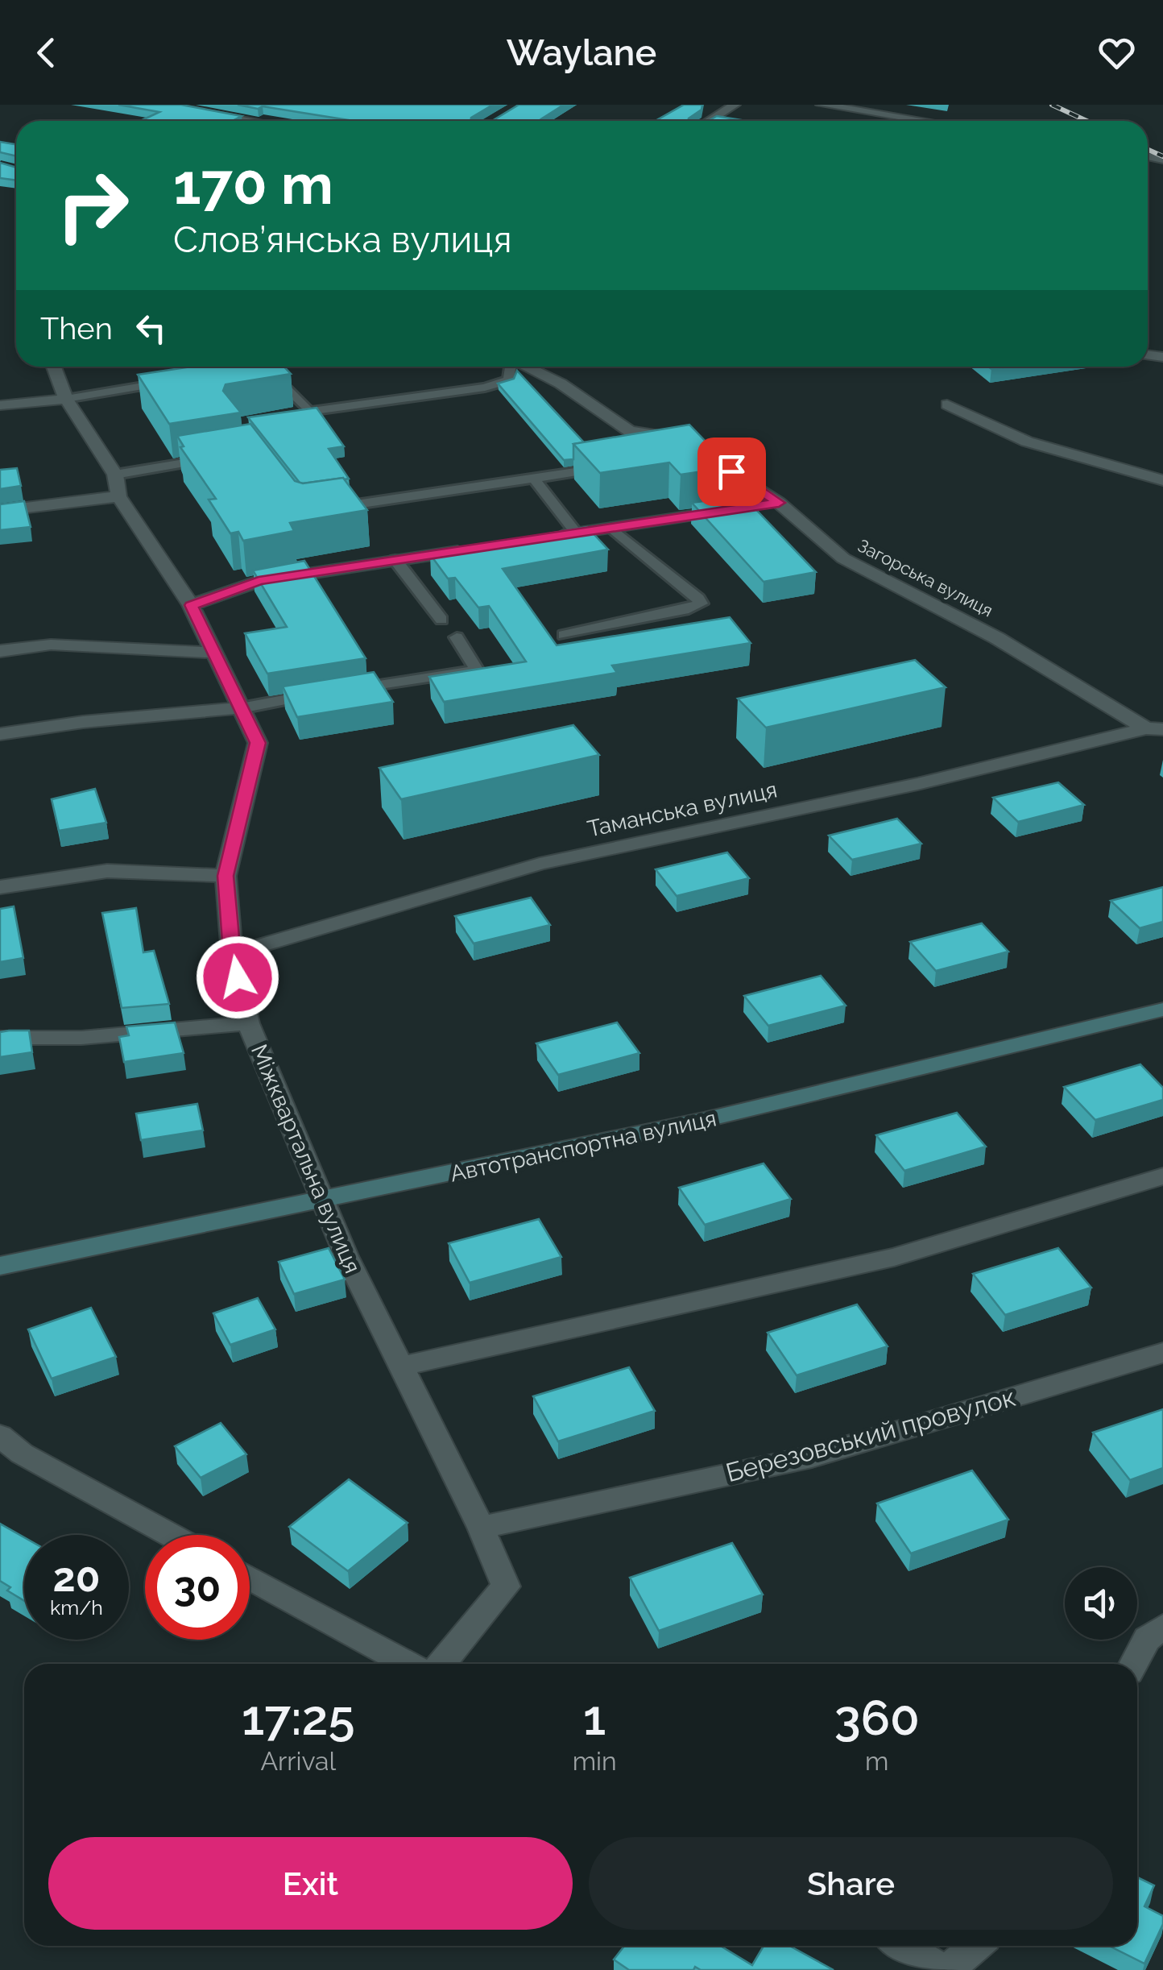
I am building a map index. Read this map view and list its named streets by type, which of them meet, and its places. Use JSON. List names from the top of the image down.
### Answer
{
  "streets": {
    "main road": ["Автотранспортна вулиця"],
    "street": [
      "Загорська вулиця",
      "Таманська вулиця",
      "Міжквартальна вулиця",
      "Березовський провулок"
    ]
  },
  "crossings": [
    ["Загорська вулиця", "Таманська вулиця"],
    ["Таманська вулиця", "Міжквартальна вулиця"],
    ["Автотранспортна вулиця", "Міжквартальна вулиця"],
    ["Міжквартальна вулиця", "Березовський провулок"]
  ],
  "page": {
    "header": "Waylane",
    "turn": ["170 m", "Слов’янська вулиця"],
    "then": "Then",
    "speed": "20 km/h",
    "limit": "30",
    "eta": [
      "17:25",
      "Arrival",
      "1",
      "min",
      "360",
      "m"
    ],
    "buttons": ["Exit", "Share"]
  }
}
